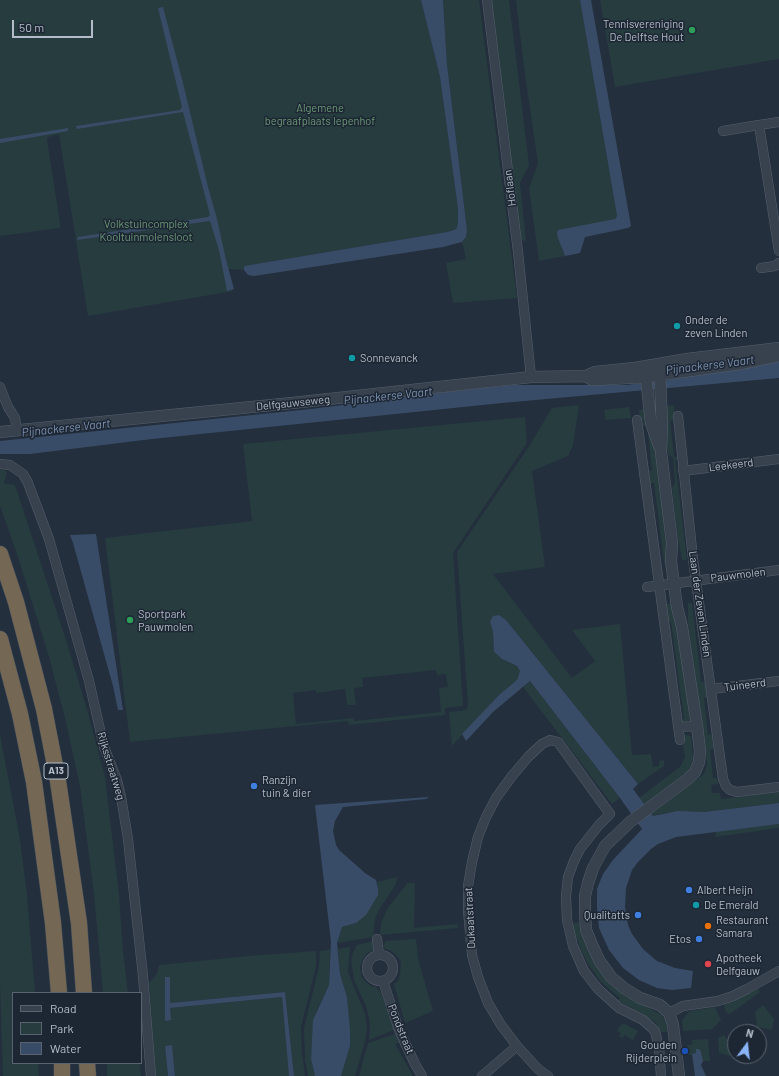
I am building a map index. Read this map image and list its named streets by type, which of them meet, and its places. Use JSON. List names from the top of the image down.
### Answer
{
  "streets": {
    "highway": ["A13"],
    "street": [
      "Hoflaan",
      "Delfgauwseweg",
      "Leekeerd",
      "Pauwmolen",
      "Laan der Zeven Linden",
      "Tuineerd",
      "Rijksstraatweg",
      "Dukaatstraat",
      "Pondstraat"
    ]
  },
  "crossings": [
    ["Hoflaan", "Delfgauwseweg"],
    ["Leekeerd", "Laan der Zeven Linden"],
    ["Pauwmolen", "Laan der Zeven Linden"],
    ["Laan der Zeven Linden", "Tuineerd"]
  ],
  "water": ["Pijnackerse Vaart"],
  "parks": ["Algemene begraafplaats Iepenhof", "Volkstuincomplex Kooltuinmolensloot"],
  "places": [
    "Tennisvereniging De Delftse Hout",
    "Onder de zeven Linden",
    "Sonnevanck",
    "Sportpark Pauwmolen",
    "Ranzijn tuin & dier",
    "Albert Heijn",
    "De Emerald",
    "Qualitatts",
    "Restaurant Samara",
    "Etos",
    "Apotheek Delfgauw",
    "Gouden Rijderplein"
  ],
  "legend": ["Road", "Park", "Water"],
  "scale_bar": "50 m",
  "north": "top"
}
